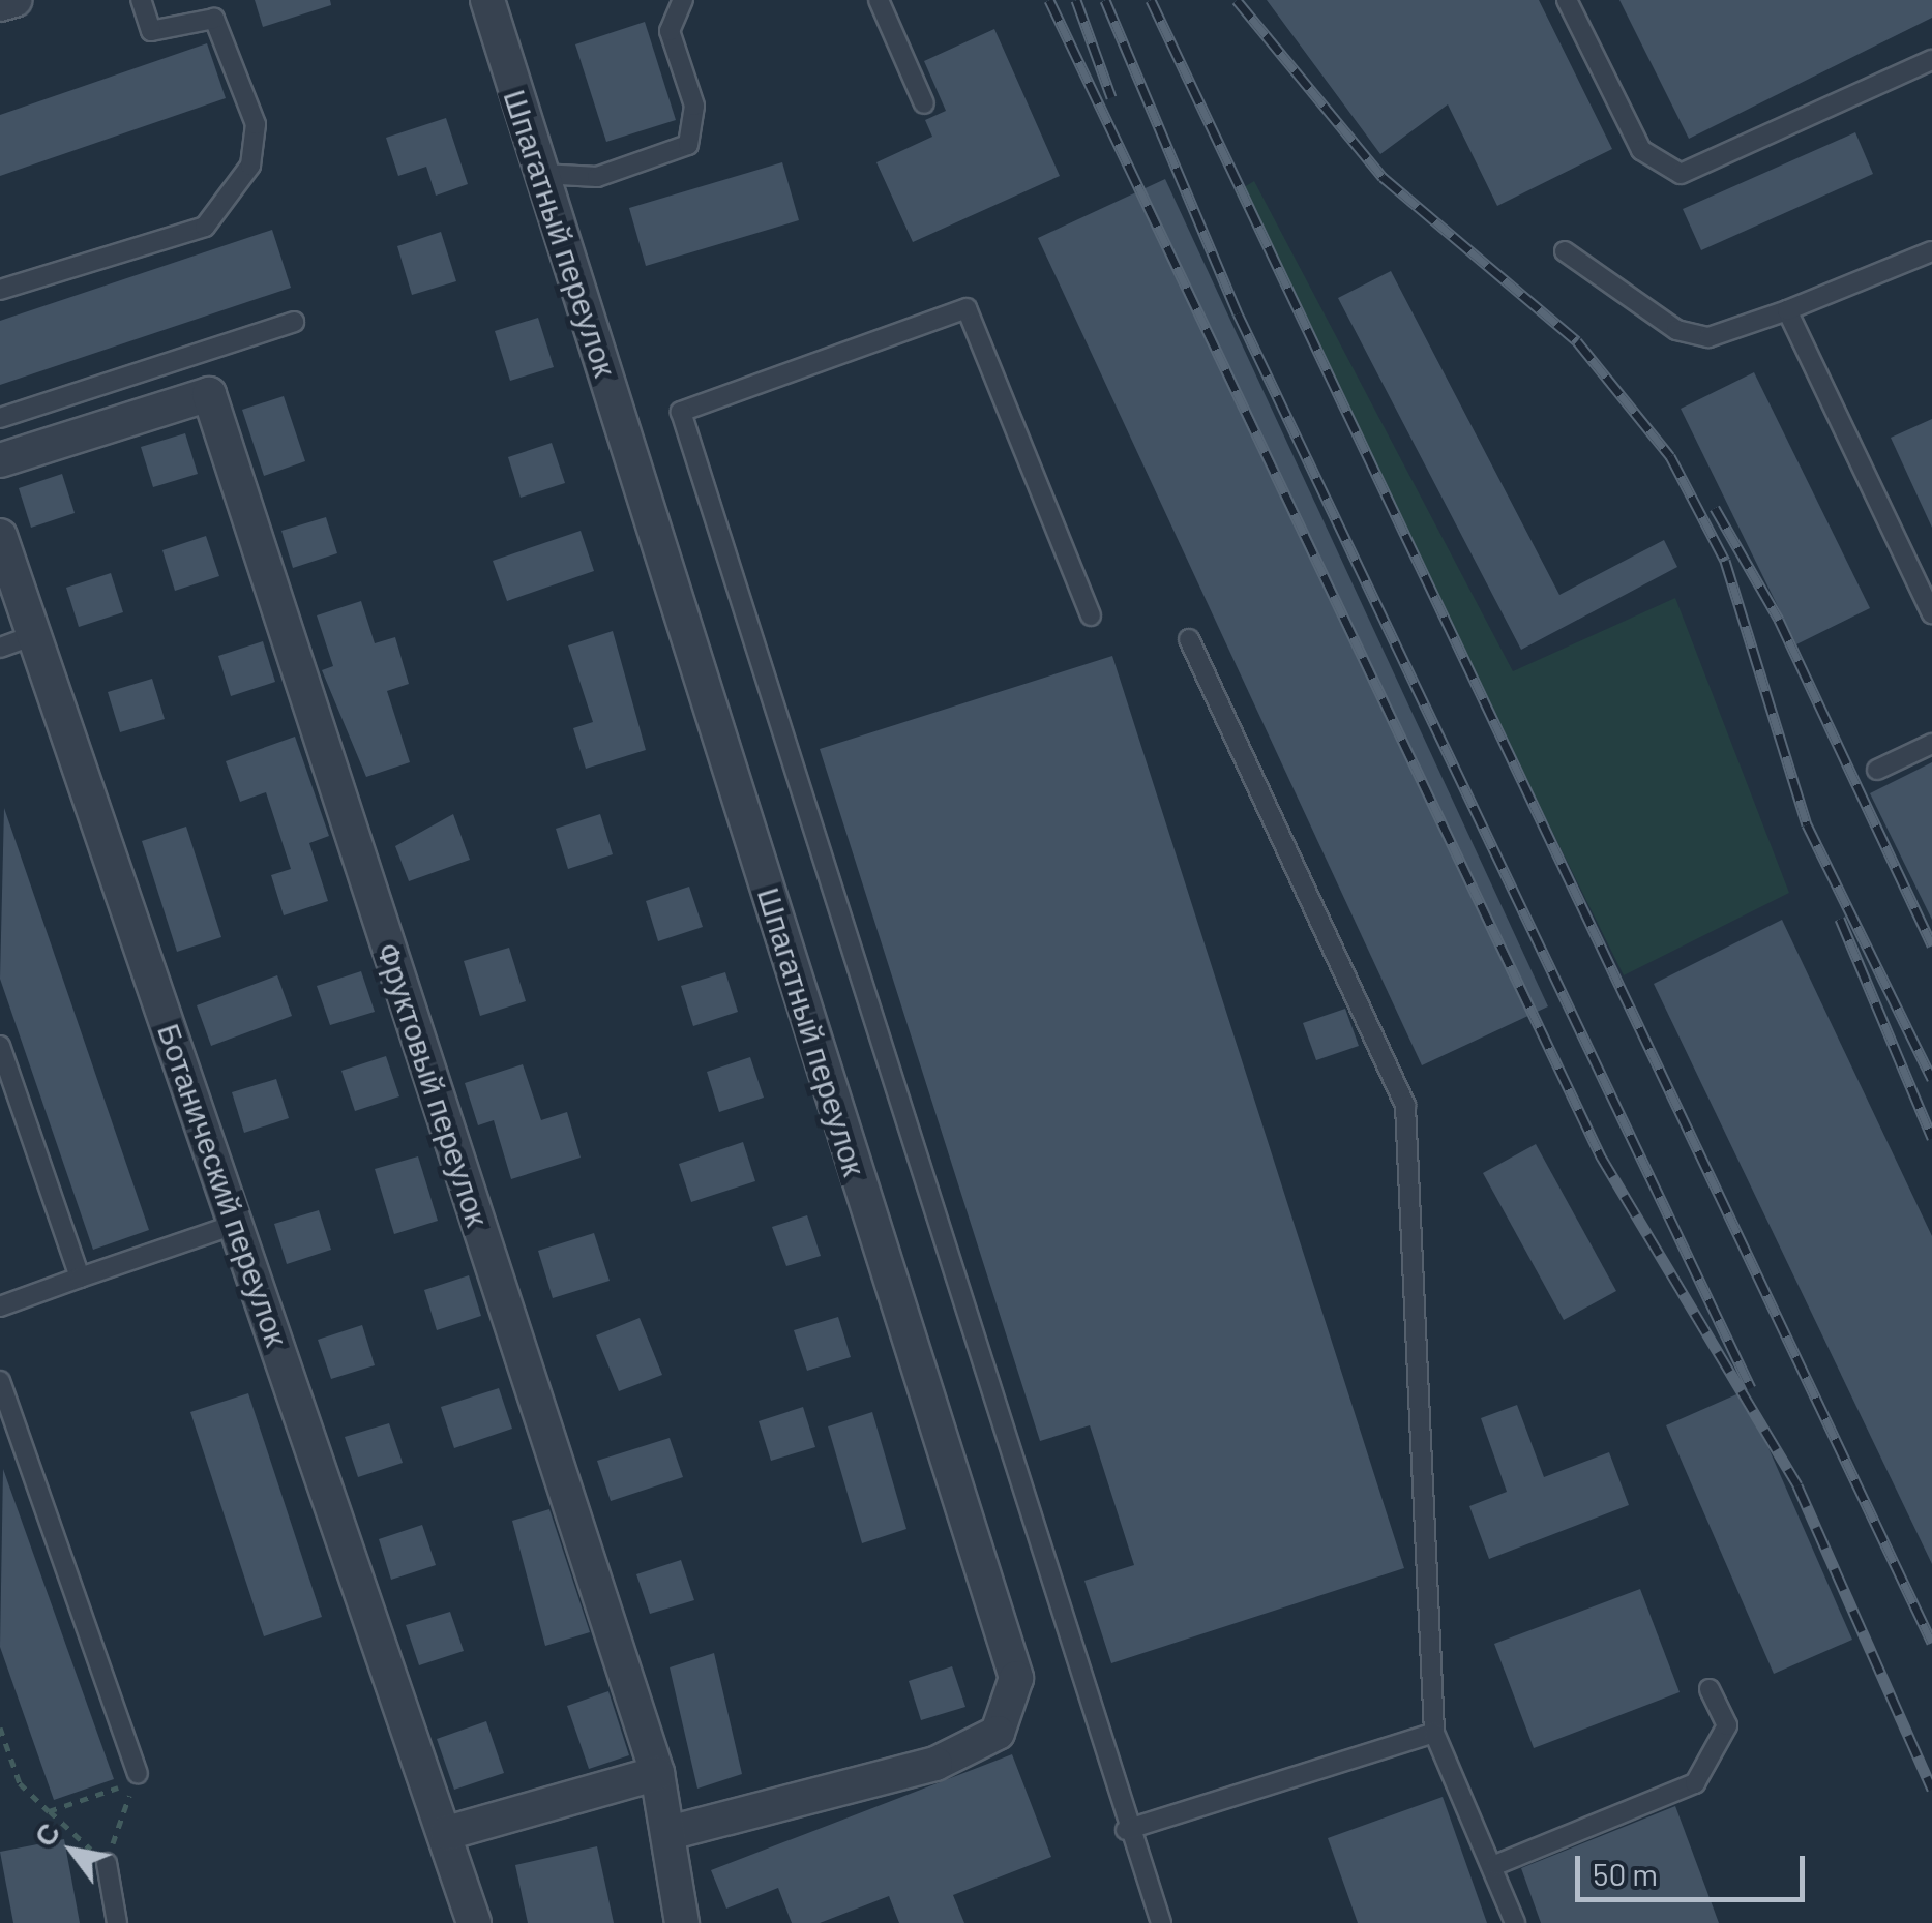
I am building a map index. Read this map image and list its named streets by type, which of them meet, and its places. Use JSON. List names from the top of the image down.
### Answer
{
  "streets": {
    "street": ["Шпагатный переулок", "Фруктовый переулок", "Ботанический переулок"]
  },
  "crossings": [
    ["Шпагатный переулок", "Фруктовый переулок"]
  ],
  "scale_bar": "50 m",
  "north": "top left"
}
